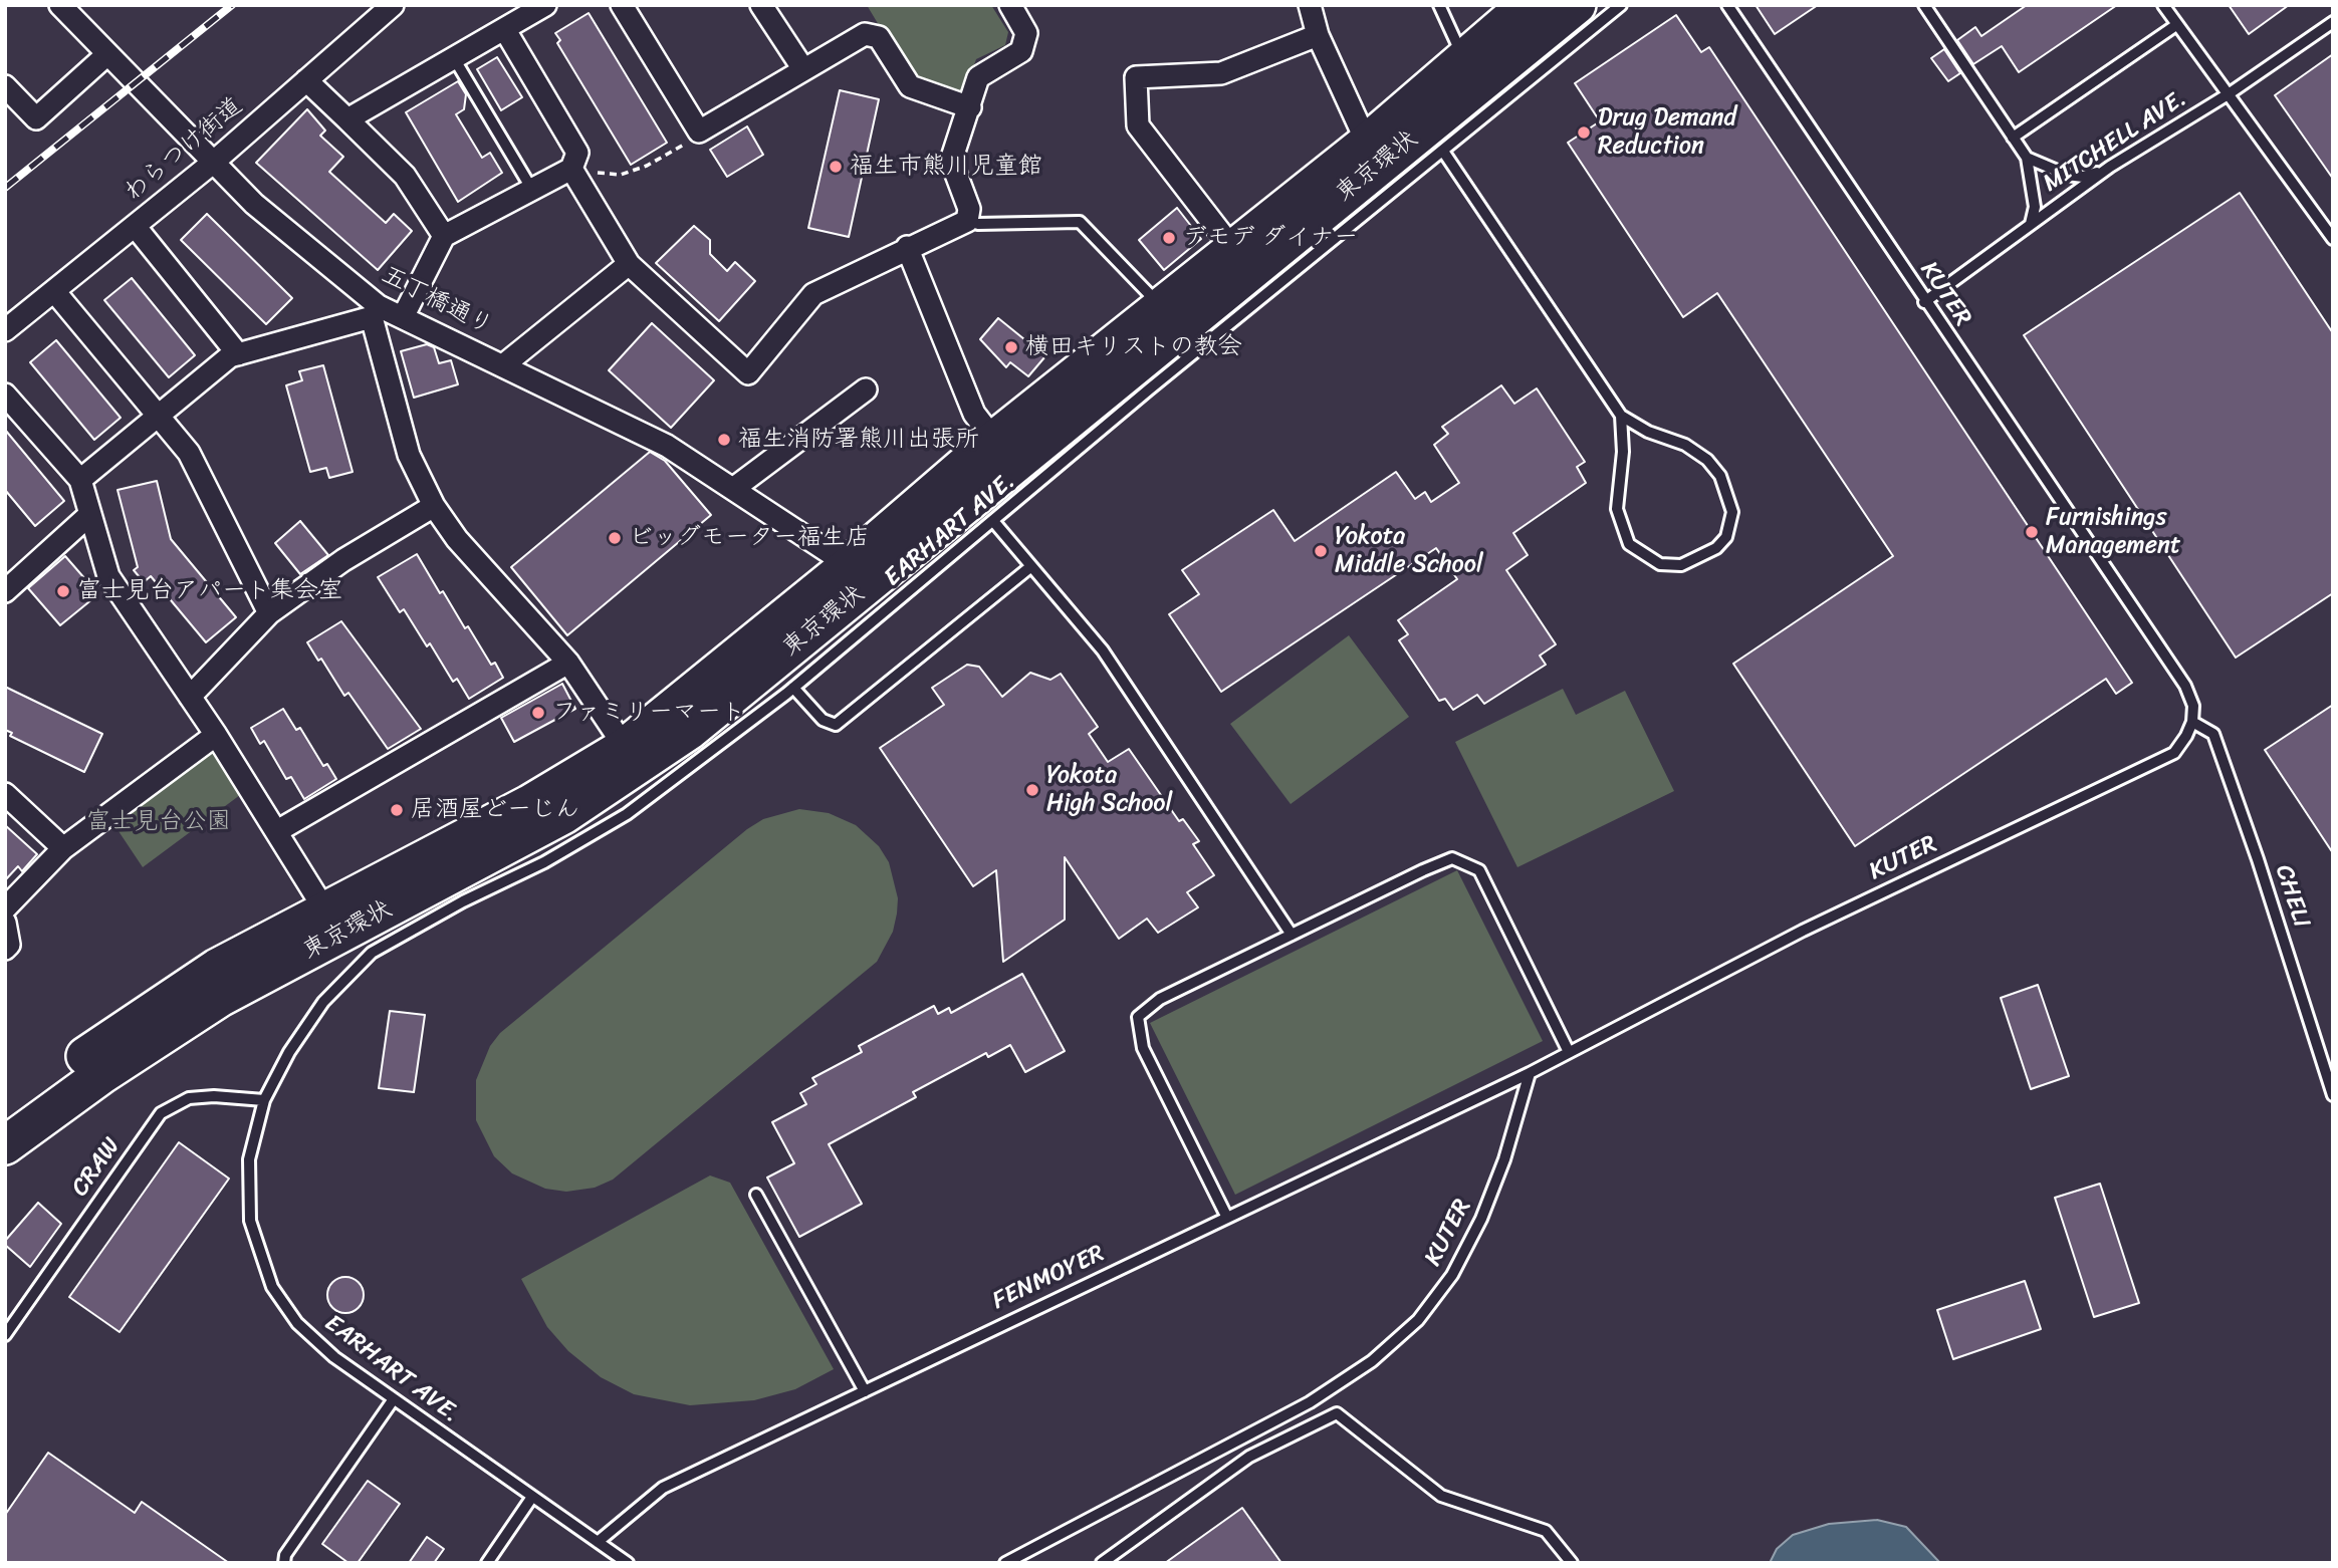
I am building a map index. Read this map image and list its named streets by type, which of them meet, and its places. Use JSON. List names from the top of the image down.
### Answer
{
  "streets": {
    "highway": ["東京環状"],
    "street": ["わらつけ街道", "五丁橋通り"],
    "lane": [
      "MITCHELL AVE.",
      "KUTER",
      "EARHART AVE.",
      "CHELI",
      "CRAW",
      "FENMOYER"
    ]
  },
  "crossings": [
    ["MITCHELL AVE.", "KUTER"],
    ["わらつけ街道", "五丁橋通り"],
    ["東京環状", "五丁橋通り"],
    ["KUTER", "CHELI"],
    ["KUTER", "FENMOYER"],
    ["EARHART AVE.", "CRAW"],
    ["EARHART AVE.", "FENMOYER"]
  ],
  "parks": ["富士見台公園"],
  "places": [
    "Drug Demand Reduction",
    "福生市熊川児童館",
    "デモデ ダイナー",
    "横田キリストの教会",
    "福生消防署熊川出張所",
    "Furnishings Management",
    "ビッグモーター福生店",
    "Yokota Middle School",
    "富士見台アパート集会室",
    "ファミリーマート",
    "Yokota High School",
    "居酒屋どーじん"
  ]
}
